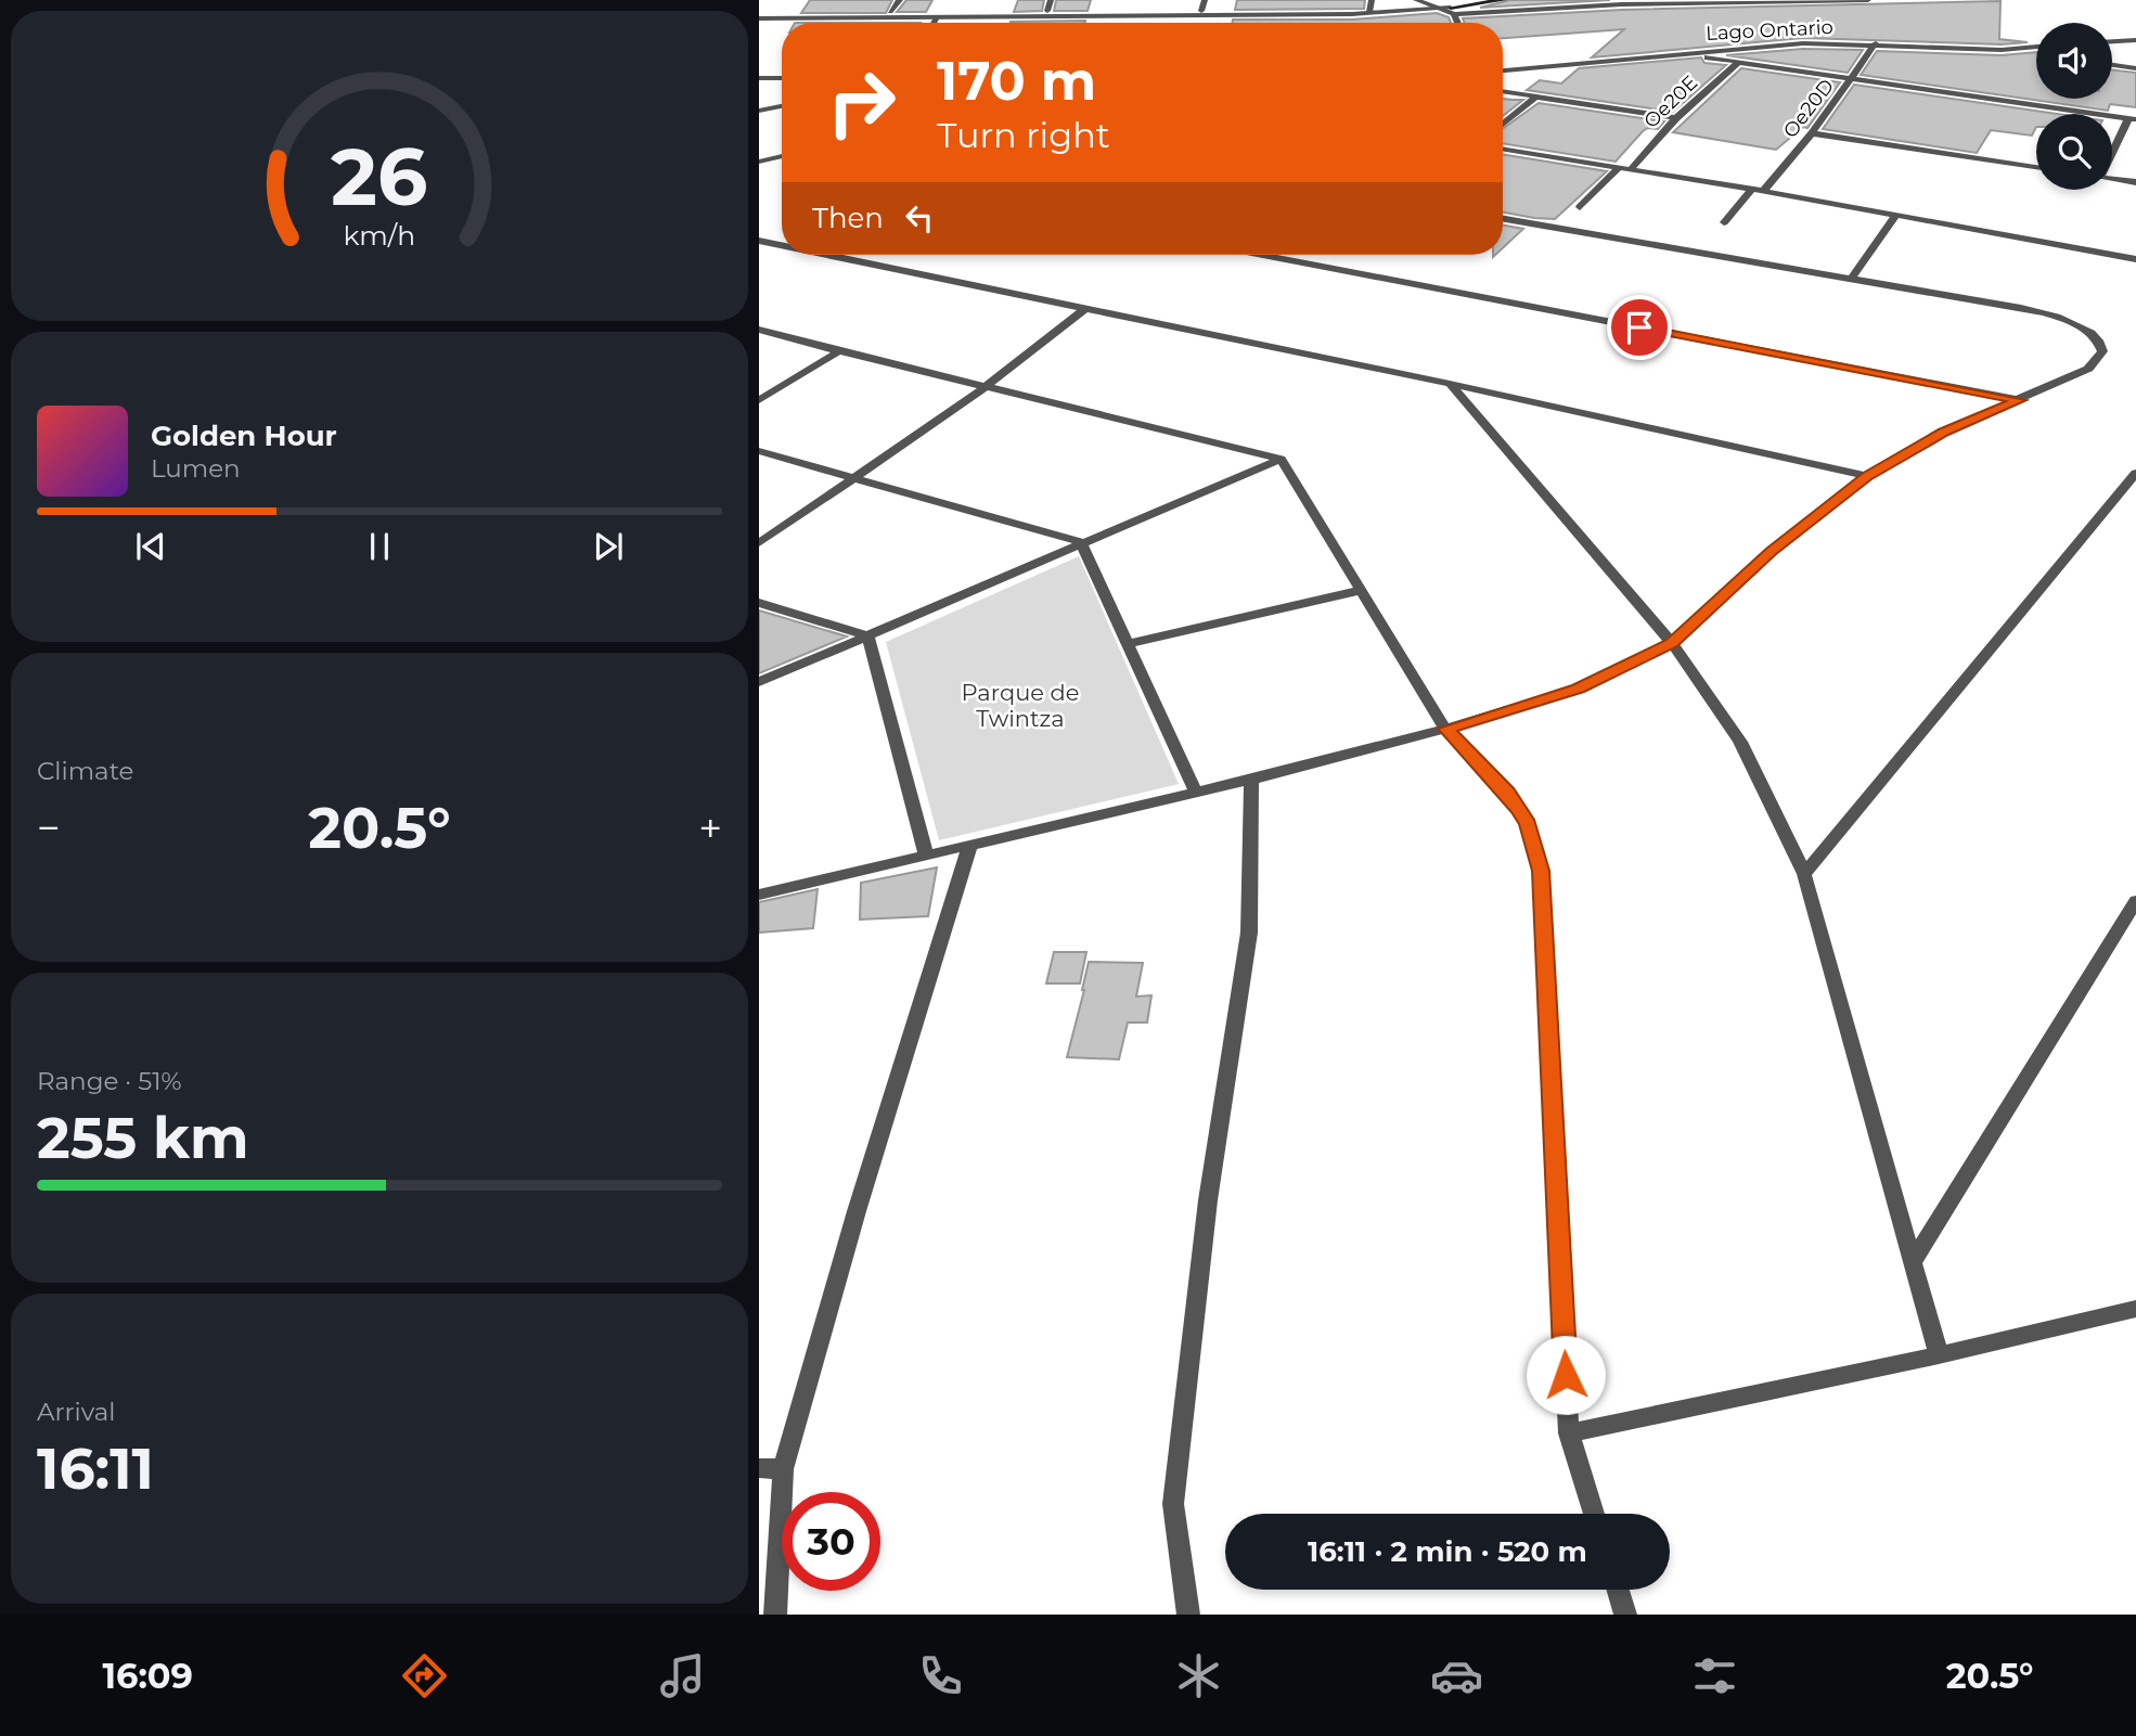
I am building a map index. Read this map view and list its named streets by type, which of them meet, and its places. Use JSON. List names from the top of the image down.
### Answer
{
  "streets": {
    "street": ["Lago Ontario", "Oe20E", "Oe20D"]
  },
  "crossings": [
    ["Lago Ontario", "Oe20D"]
  ],
  "parks": ["Parque de Twintza"],
  "page": {
    "turn": ["170 m", "Turn right"],
    "then": "Then",
    "song": ["Golden Hour", "Lumen"],
    "tile": [
      "Climate",
      ["Range · 51%", "255 km"],
      ["Arrival", "16:11"]
    ],
    "heat": ["−", "20.5°", "+"],
    "limit": "30",
    "trip": "16:11 · 2 min · 520 m",
    "tabs": ["16:09", "20.5°"],
    "gauge": ["26", "km/h"]
  }
}
